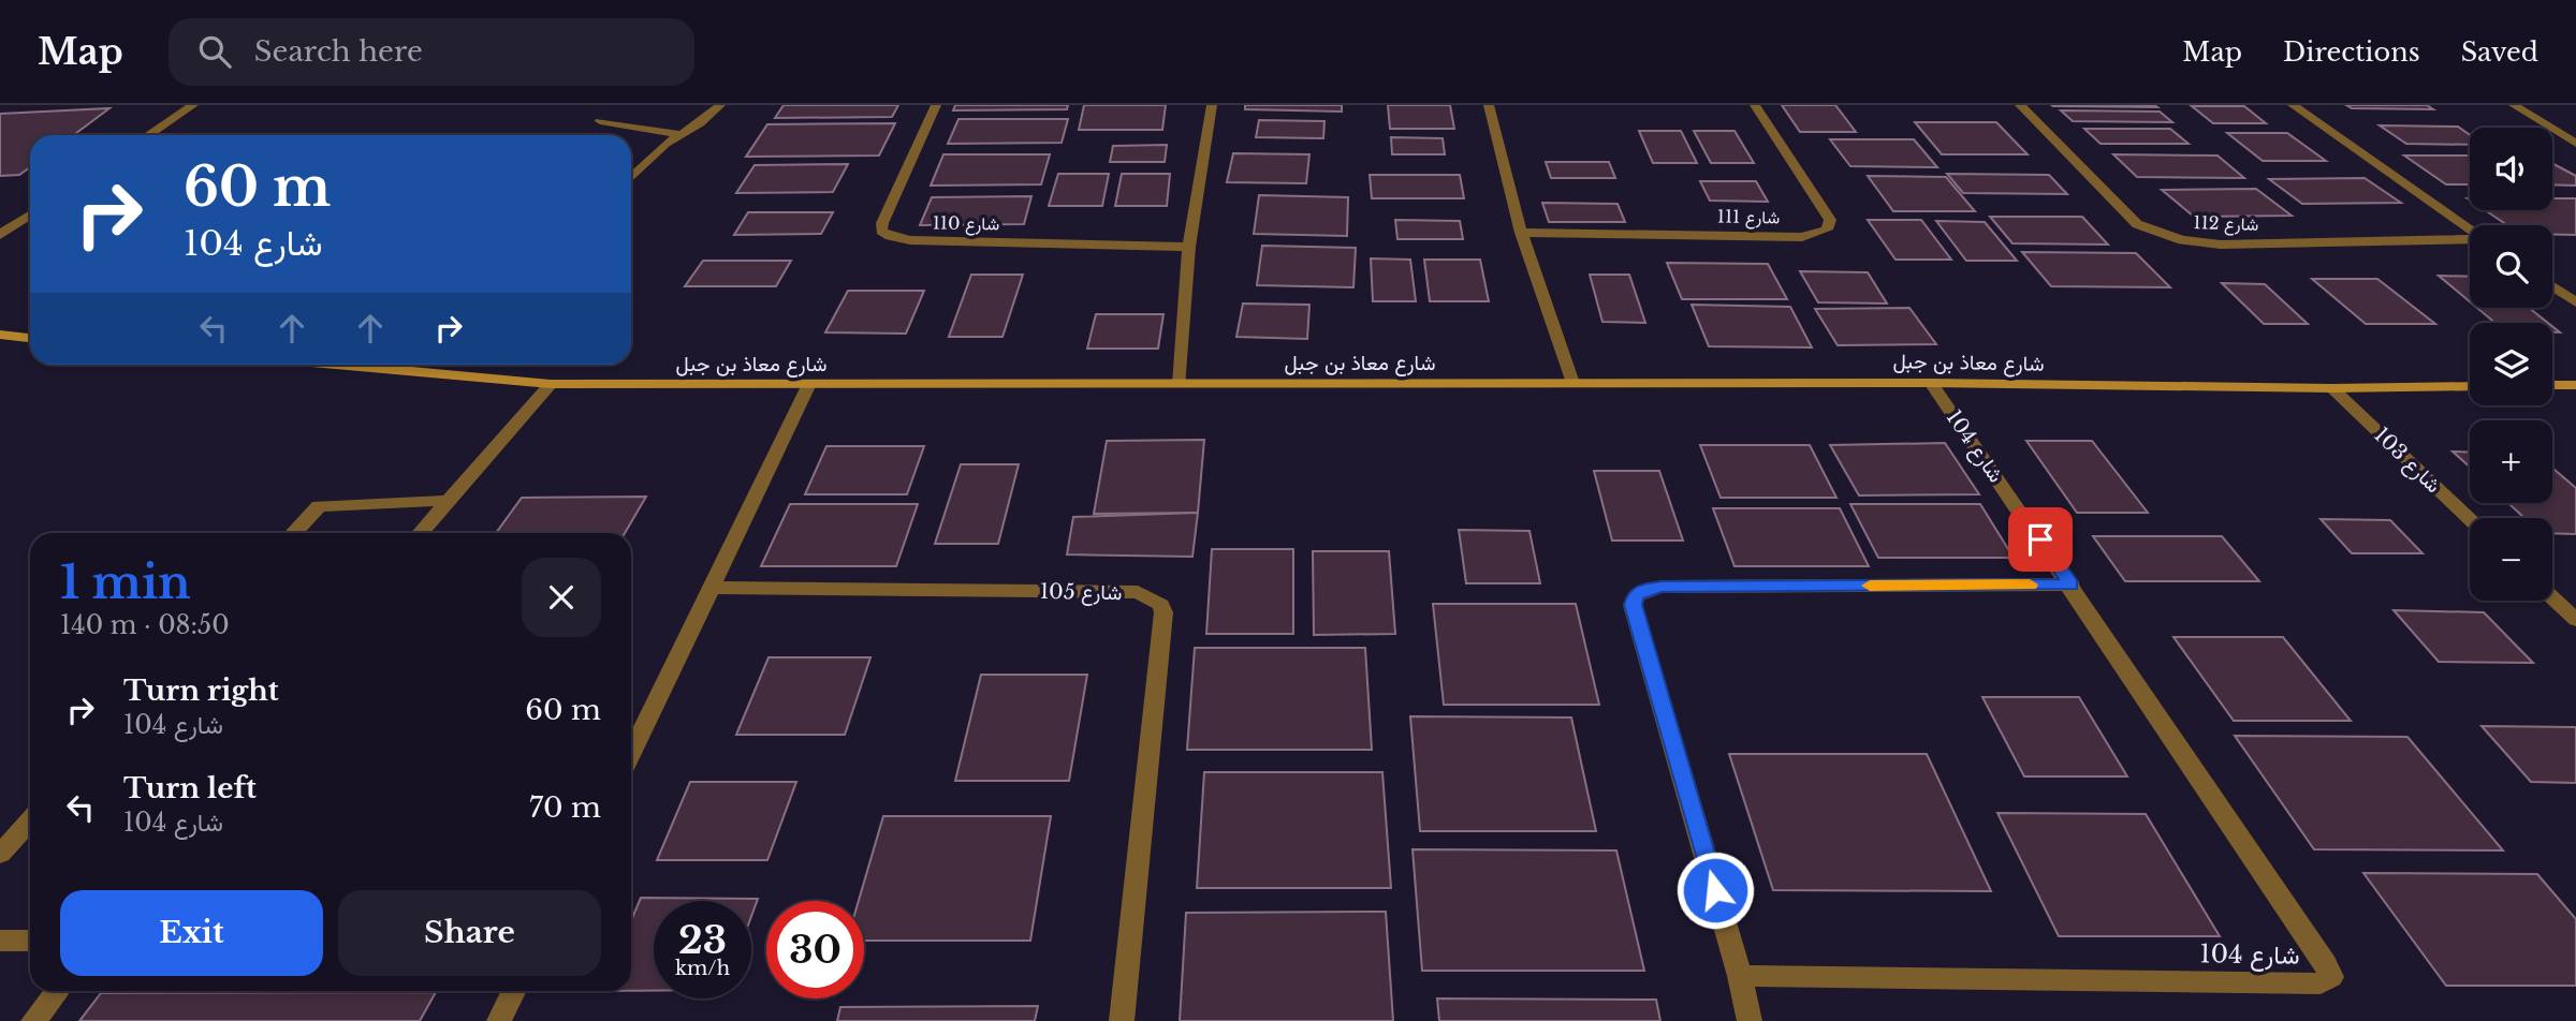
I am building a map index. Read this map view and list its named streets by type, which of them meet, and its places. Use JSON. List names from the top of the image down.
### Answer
{
  "streets": {
    "street": [
      "شارع 111",
      "شارع 110",
      "شارع 112",
      "شارع معاذ بن جبل",
      "شارع 104",
      "شارع 103",
      "شارع 105"
    ]
  },
  "crossings": [
    ["شارع معاذ بن جبل", "شارع 104"],
    ["شارع معاذ بن جبل", "شارع 103"]
  ],
  "page": {
    "header": "Map",
    "search": "Search here",
    "nav": ["Map", "Directions", "Saved"],
    "map_buttons": ["+", "−"],
    "turn": ["60 m", "شارع 104"],
    "heading": ["1 min", "140 m · 08:50"],
    "list": [
      {
        "name": "Turn right",
        "note": "شارع 104",
        "value": "60 m"
      },
      {
        "name": "Turn left",
        "note": "شارع 104",
        "value": "70 m"
      }
    ],
    "buttons": ["Exit", "Share"],
    "speed": "23 km/h",
    "limit": "30"
  }
}
